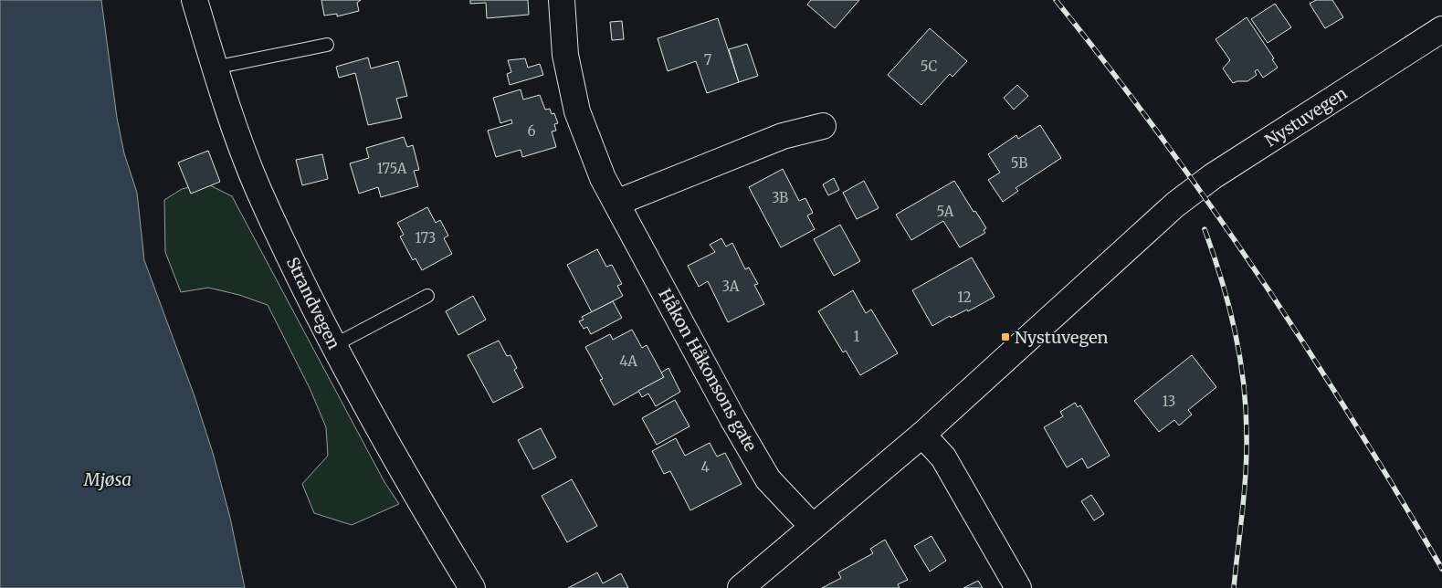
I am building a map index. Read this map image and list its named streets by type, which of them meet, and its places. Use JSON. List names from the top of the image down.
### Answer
{
  "streets": {
    "street": ["Nystuvegen", "Strandvegen", "Håkon Håkonsons gate"]
  },
  "crossings": [
    ["Nystuvegen", "Håkon Håkonsons gate"]
  ],
  "water": ["Mjøsa"],
  "places": {
    "transit": ["Nystuvegen"]
  },
  "house_numbers": [
    "7",
    "5C",
    "6",
    "5B",
    "175A",
    "3B",
    "5A",
    "173",
    "3A",
    "12",
    "1",
    "4A",
    "13",
    "4"
  ]
}
